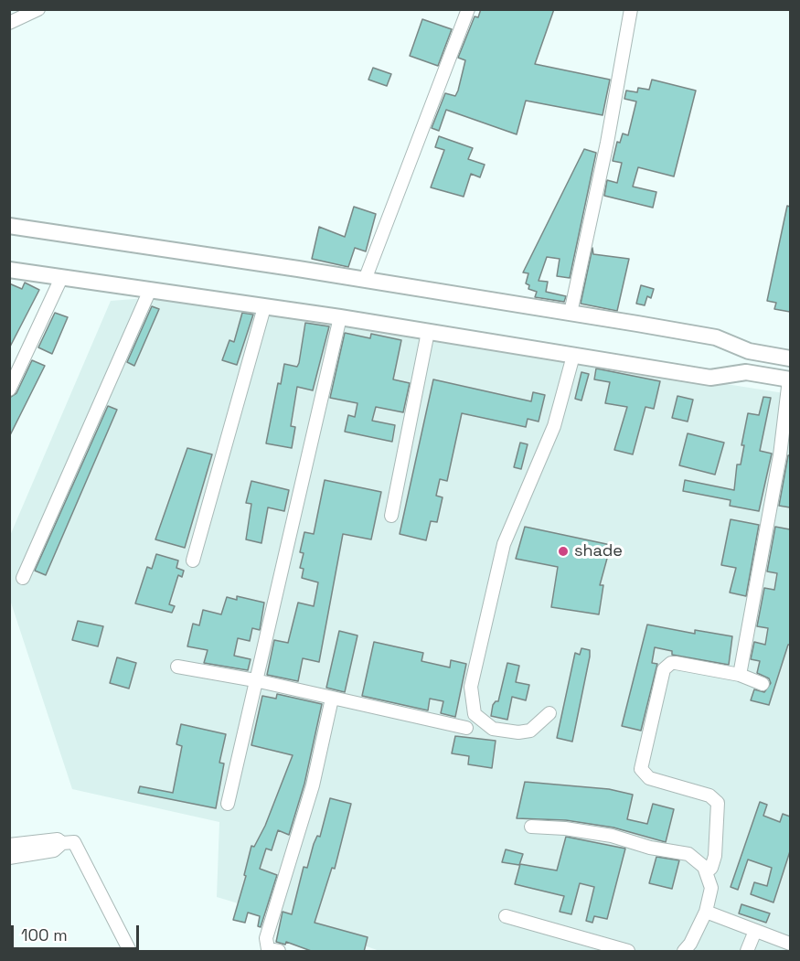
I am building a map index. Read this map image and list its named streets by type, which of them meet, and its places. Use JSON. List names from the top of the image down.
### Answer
{
  "places": ["shade"],
  "scale_bar": "100 m"
}
